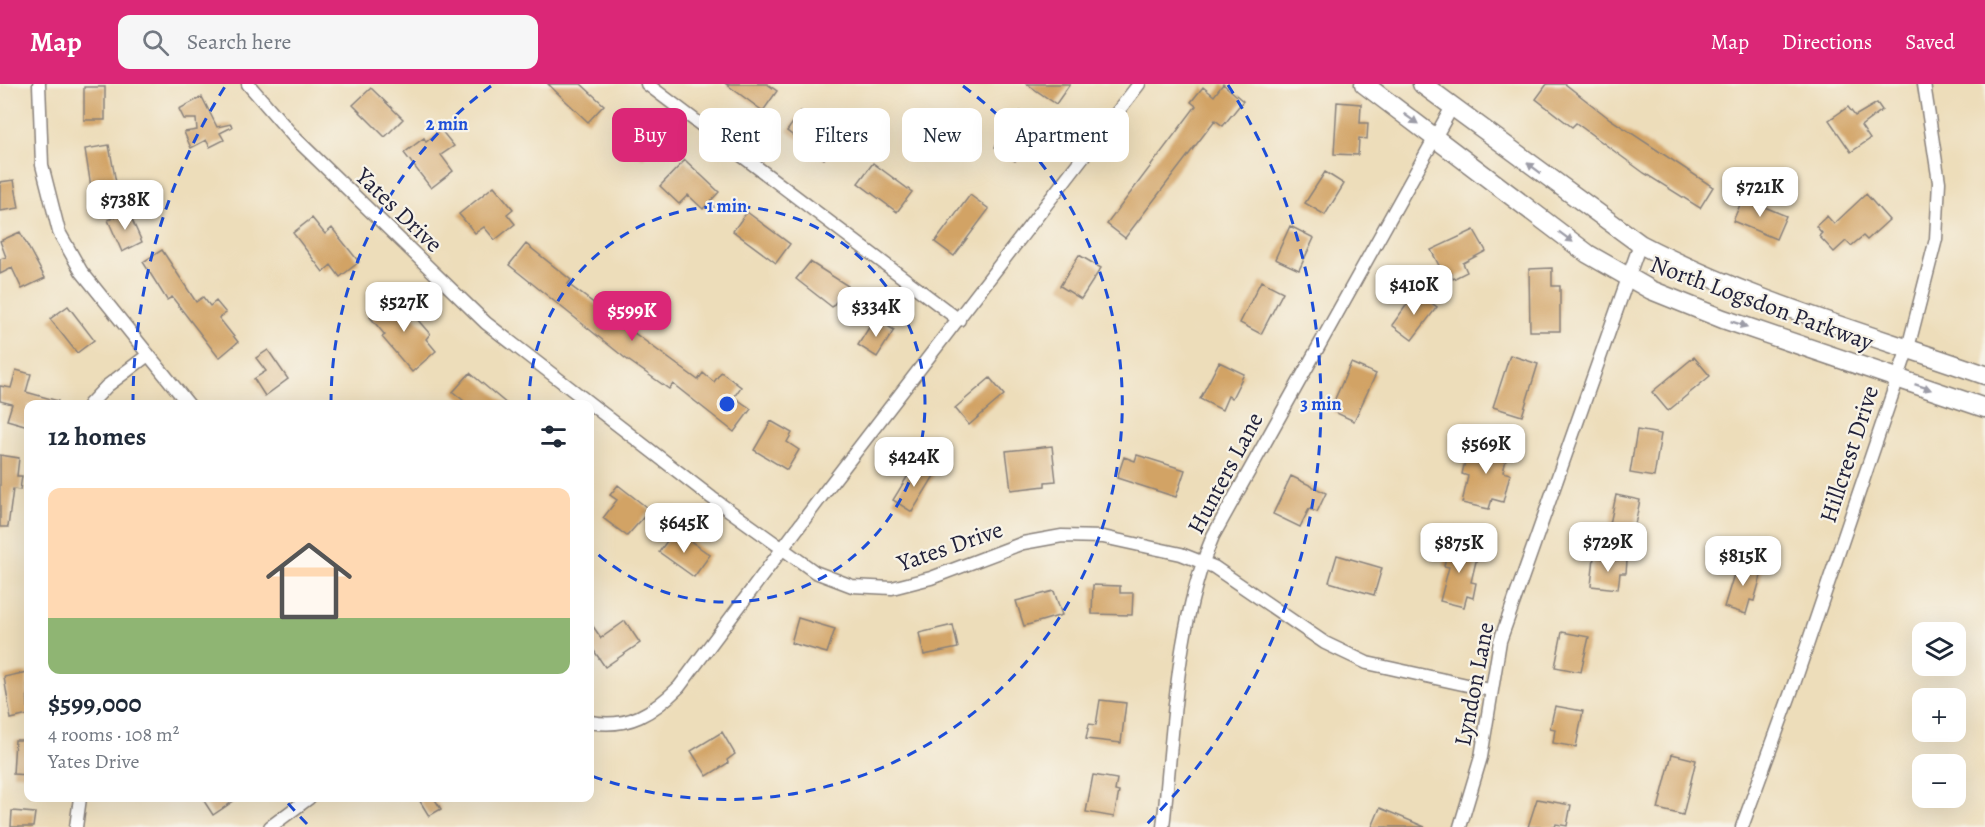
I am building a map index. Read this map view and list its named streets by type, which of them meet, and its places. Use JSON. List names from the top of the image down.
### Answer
{
  "streets": {
    "main road": ["North Logsdon Parkway"],
    "street": [
      "Yates Drive",
      "Hillcrest Drive",
      "Hunters Lane",
      "Lyndon Lane"
    ]
  },
  "crossings": [
    ["Yates Drive", "Hunters Lane"],
    ["Yates Drive", "Lyndon Lane"],
    ["North Logsdon Parkway", "Hillcrest Drive"],
    ["North Logsdon Parkway", "Hunters Lane"],
    ["North Logsdon Parkway", "Lyndon Lane"]
  ],
  "page": {
    "header": "Map",
    "search": "Search here",
    "nav": ["Map", "Directions", "Saved"],
    "chip": [
      "Buy",
      "Rent",
      "Filters",
      "New",
      "Apartment"
    ],
    "price": [
      "$721K",
      "$738K",
      "$410K",
      "$527K",
      "$334K",
      "$599K",
      "$569K",
      "$424K",
      "$645K",
      "$729K",
      "$875K",
      "$815K"
    ],
    "heading": "12 homes",
    "list": [
      {
        "name": "$599,000",
        "note": "4 rooms · 108 m² · Yates Drive"
      }
    ],
    "map_buttons": ["+", "−"]
  },
  "rings": ["2 min", "1 min", "3 min"]
}
